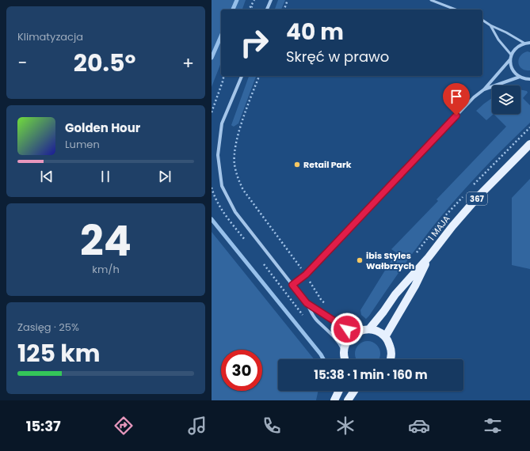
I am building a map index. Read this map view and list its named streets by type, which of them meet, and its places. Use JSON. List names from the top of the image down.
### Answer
{
  "streets": {
    "main road": ["367", "1 MAJA"]
  },
  "crossings": [
    ["367", "1 MAJA"]
  ],
  "places": ["Retail Park", "ibis Styles Wałbrzych"],
  "page": {
    "tile": [
      "Klimatyzacja",
      ["24", "km/h"],
      ["Zasięg · 25%", "125 km"]
    ],
    "turn": ["40 m", "Skręć w prawo"],
    "heat": ["−", "20.5°", "+"],
    "song": ["Golden Hour", "Lumen"],
    "limit": "30",
    "trip": "15:38 · 1 min · 160 m",
    "tabs": "15:37"
  }
}
